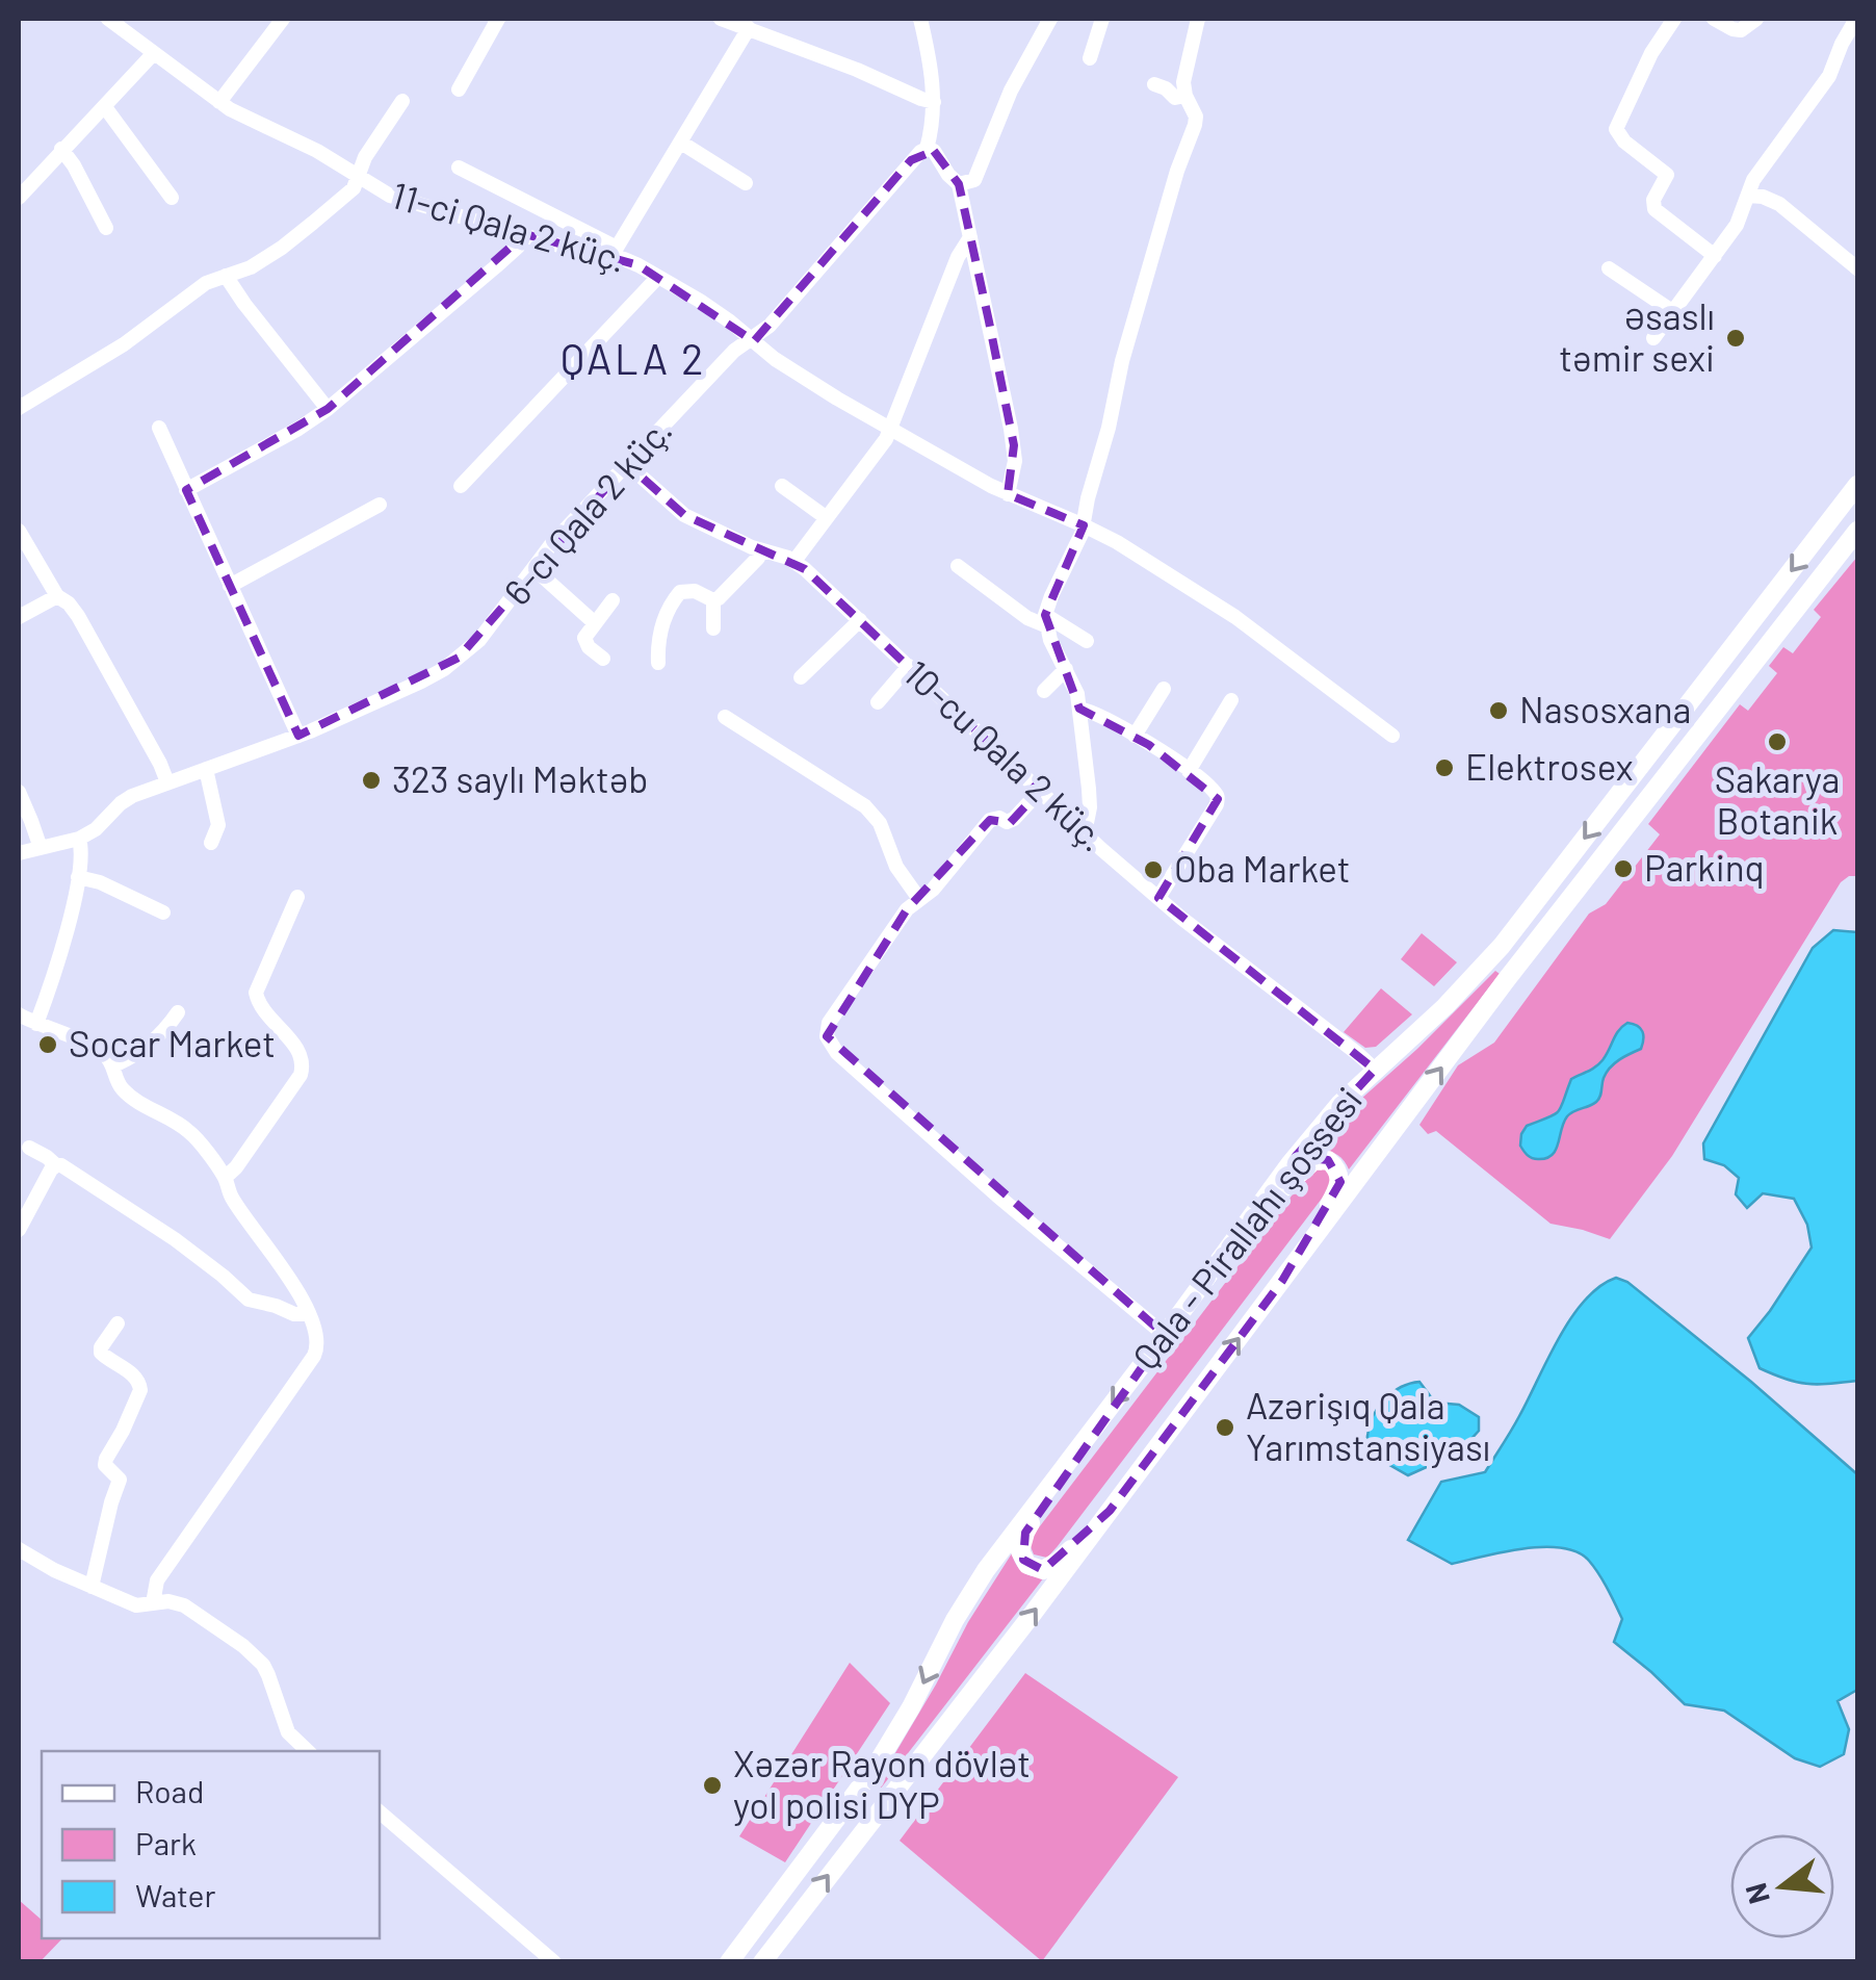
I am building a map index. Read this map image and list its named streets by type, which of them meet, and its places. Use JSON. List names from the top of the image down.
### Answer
{
  "streets": {
    "main road": ["Qala - Pirallahı şossesi"],
    "street": ["11-ci Qala 2 küç.", "6-cı Qala 2 küç.", "10-cu Qala 2 küç."]
  },
  "crossings": [
    ["11-ci Qala 2 küç.", "6-cı Qala 2 küç."],
    ["6-cı Qala 2 küç.", "10-cu Qala 2 küç."],
    ["10-cu Qala 2 küç.", "Qala - Pirallahı şossesi"]
  ],
  "districts": ["QALA 2"],
  "places": [
    "Əsaslı təmir sexi",
    "Nasosxana",
    "Sakarya Botanik",
    "Elektrosex",
    "323 saylı Məktəb",
    "Parkinq",
    "Oba Market",
    "Socar Market",
    "Azərişıq Qala Yarımstansiyası",
    "Xəzər Rayon dövlət yol polisi DYP"
  ],
  "legend": ["Road", "Park", "Water"],
  "north": "left"
}
